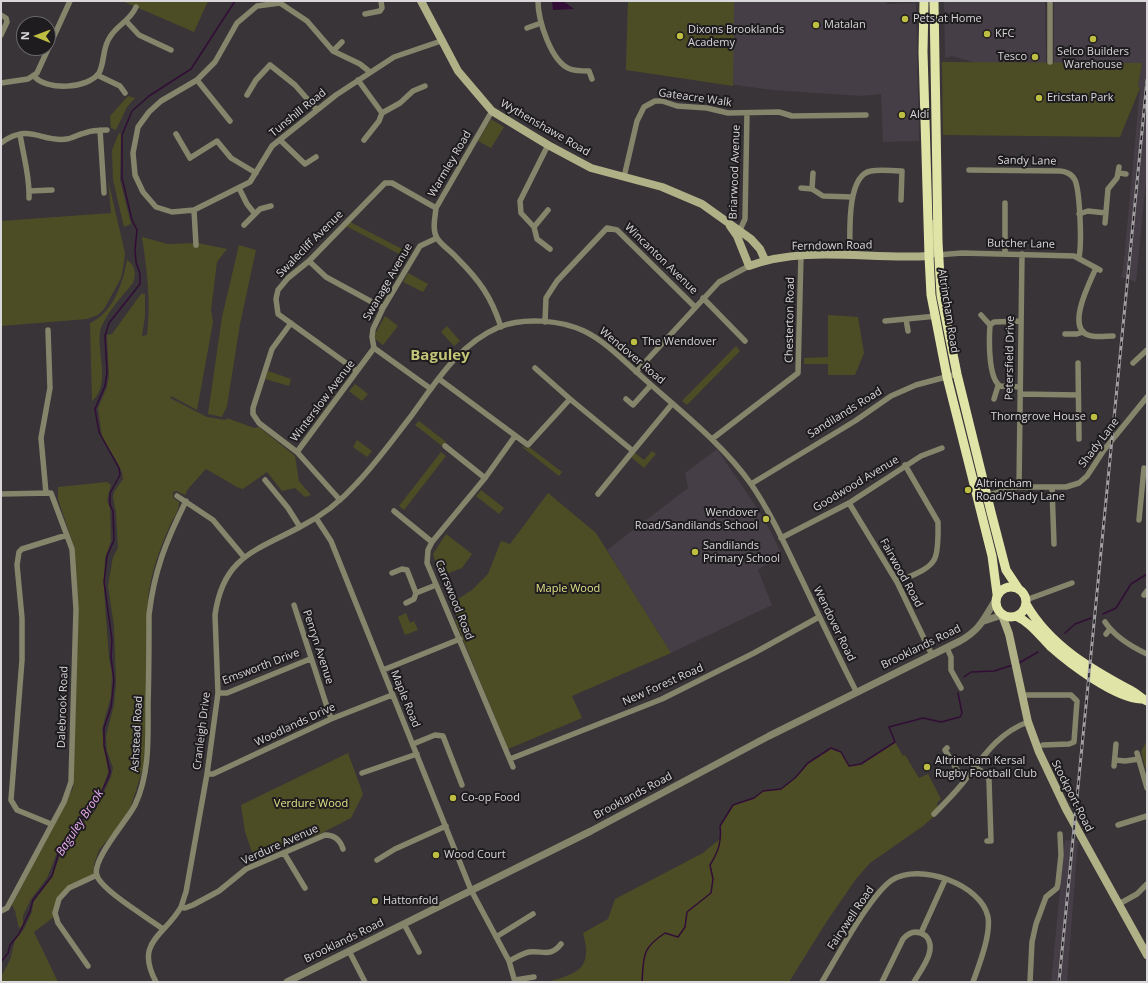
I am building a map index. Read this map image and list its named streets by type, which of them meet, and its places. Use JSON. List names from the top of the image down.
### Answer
{
  "streets": {
    "highway": ["Altrincham Road"],
    "main road": ["Wythenshawe Road", "Ferndown Road", "Stockport Road"],
    "street": [
      "Gateacre Walk",
      "Tunshill Road",
      "Sandy Lane",
      "Warmley Road",
      "Briarwood Avenue",
      "Swalecliff Avenue",
      "Butcher Lane",
      "Wincanton Avenue",
      "Swanage Avenue",
      "Chesterton Road",
      "Wendover Road",
      "Petersfield Drive",
      "Winterslow Avenue",
      "Sandilands Road",
      "Shady Lane",
      "Goodwood Avenue",
      "Fairwood Road",
      "Carrswood Road",
      "Penryn Avenue",
      "Brooklands Road",
      "Emsworth Drive",
      "New Forest Road",
      "Maple Road",
      "Dalebrook Road",
      "Woodlands Drive",
      "Cranleigh Drive",
      "Ashstead Road",
      "Verdure Avenue",
      "Fairywell Road"
    ]
  },
  "crossings": [
    ["Gateacre Walk", "Wythenshawe Road"],
    ["Gateacre Walk", "Briarwood Avenue"],
    ["Tunshill Road", "Wythenshawe Road"],
    ["Wythenshawe Road", "Warmley Road"],
    ["Wythenshawe Road", "Briarwood Avenue"],
    ["Wythenshawe Road", "Ferndown Road"],
    ["Sandy Lane", "Butcher Lane"],
    ["Warmley Road", "Swalecliff Avenue"],
    ["Warmley Road", "Swanage Avenue"],
    ["Swalecliff Avenue", "Winterslow Avenue"],
    ["Butcher Lane", "Ferndown Road"],
    ["Butcher Lane", "Altrincham Road"],
    ["Butcher Lane", "Petersfield Drive"],
    ["Ferndown Road", "Wincanton Avenue"],
    ["Ferndown Road", "Altrincham Road"],
    ["Ferndown Road", "Chesterton Road"],
    ["Ferndown Road", "Wendover Road"],
    ["Wincanton Avenue", "Wendover Road"],
    ["Swanage Avenue", "Winterslow Avenue"],
    ["Altrincham Road", "Sandilands Road"],
    ["Altrincham Road", "Shady Lane"],
    ["Altrincham Road", "Brooklands Road"],
    ["Altrincham Road", "Stockport Road"],
    ["Chesterton Road", "Wendover Road"],
    ["Wendover Road", "Winterslow Avenue"],
    ["Wendover Road", "Sandilands Road"],
    ["Wendover Road", "Goodwood Avenue"],
    ["Wendover Road", "Brooklands Road"],
    ["Wendover Road", "New Forest Road"],
    ["Wendover Road", "Maple Road"],
    ["Wendover Road", "Cranleigh Drive"],
    ["Petersfield Drive", "Shady Lane"],
    ["Goodwood Avenue", "Fairwood Road"],
    ["Fairwood Road", "Brooklands Road"],
    ["Carrswood Road", "New Forest Road"],
    ["Penryn Avenue", "Emsworth Drive"],
    ["Penryn Avenue", "Woodlands Drive"],
    ["Brooklands Road", "Maple Road"],
    ["Brooklands Road", "Stockport Road"],
    ["Emsworth Drive", "Cranleigh Drive"],
    ["Maple Road", "Woodlands Drive"],
    ["Maple Road", "Cranleigh Drive"],
    ["Woodlands Drive", "Cranleigh Drive"],
    ["Cranleigh Drive", "Verdure Avenue"]
  ],
  "districts": ["Baguley"],
  "water": ["Baguley Brook"],
  "parks": ["Maple Wood", "Verdure Wood"],
  "places": [
    "Pets at Home",
    "Matalan",
    "KFC",
    "Dixons Brooklands Academy",
    "Selco Builders Warehouse",
    "Tesco",
    "Ericstan Park",
    "Aldi",
    "The Wendover",
    "Thorngrove House",
    "Altrincham Road/Shady Lane",
    "Wendover Road/Sandilands School",
    "Sandilands Primary School",
    "Altrincham Kersal Rugby Football Club",
    "Co-op Food",
    "Wood Court",
    "Hattonfold"
  ],
  "north": "left"
}
